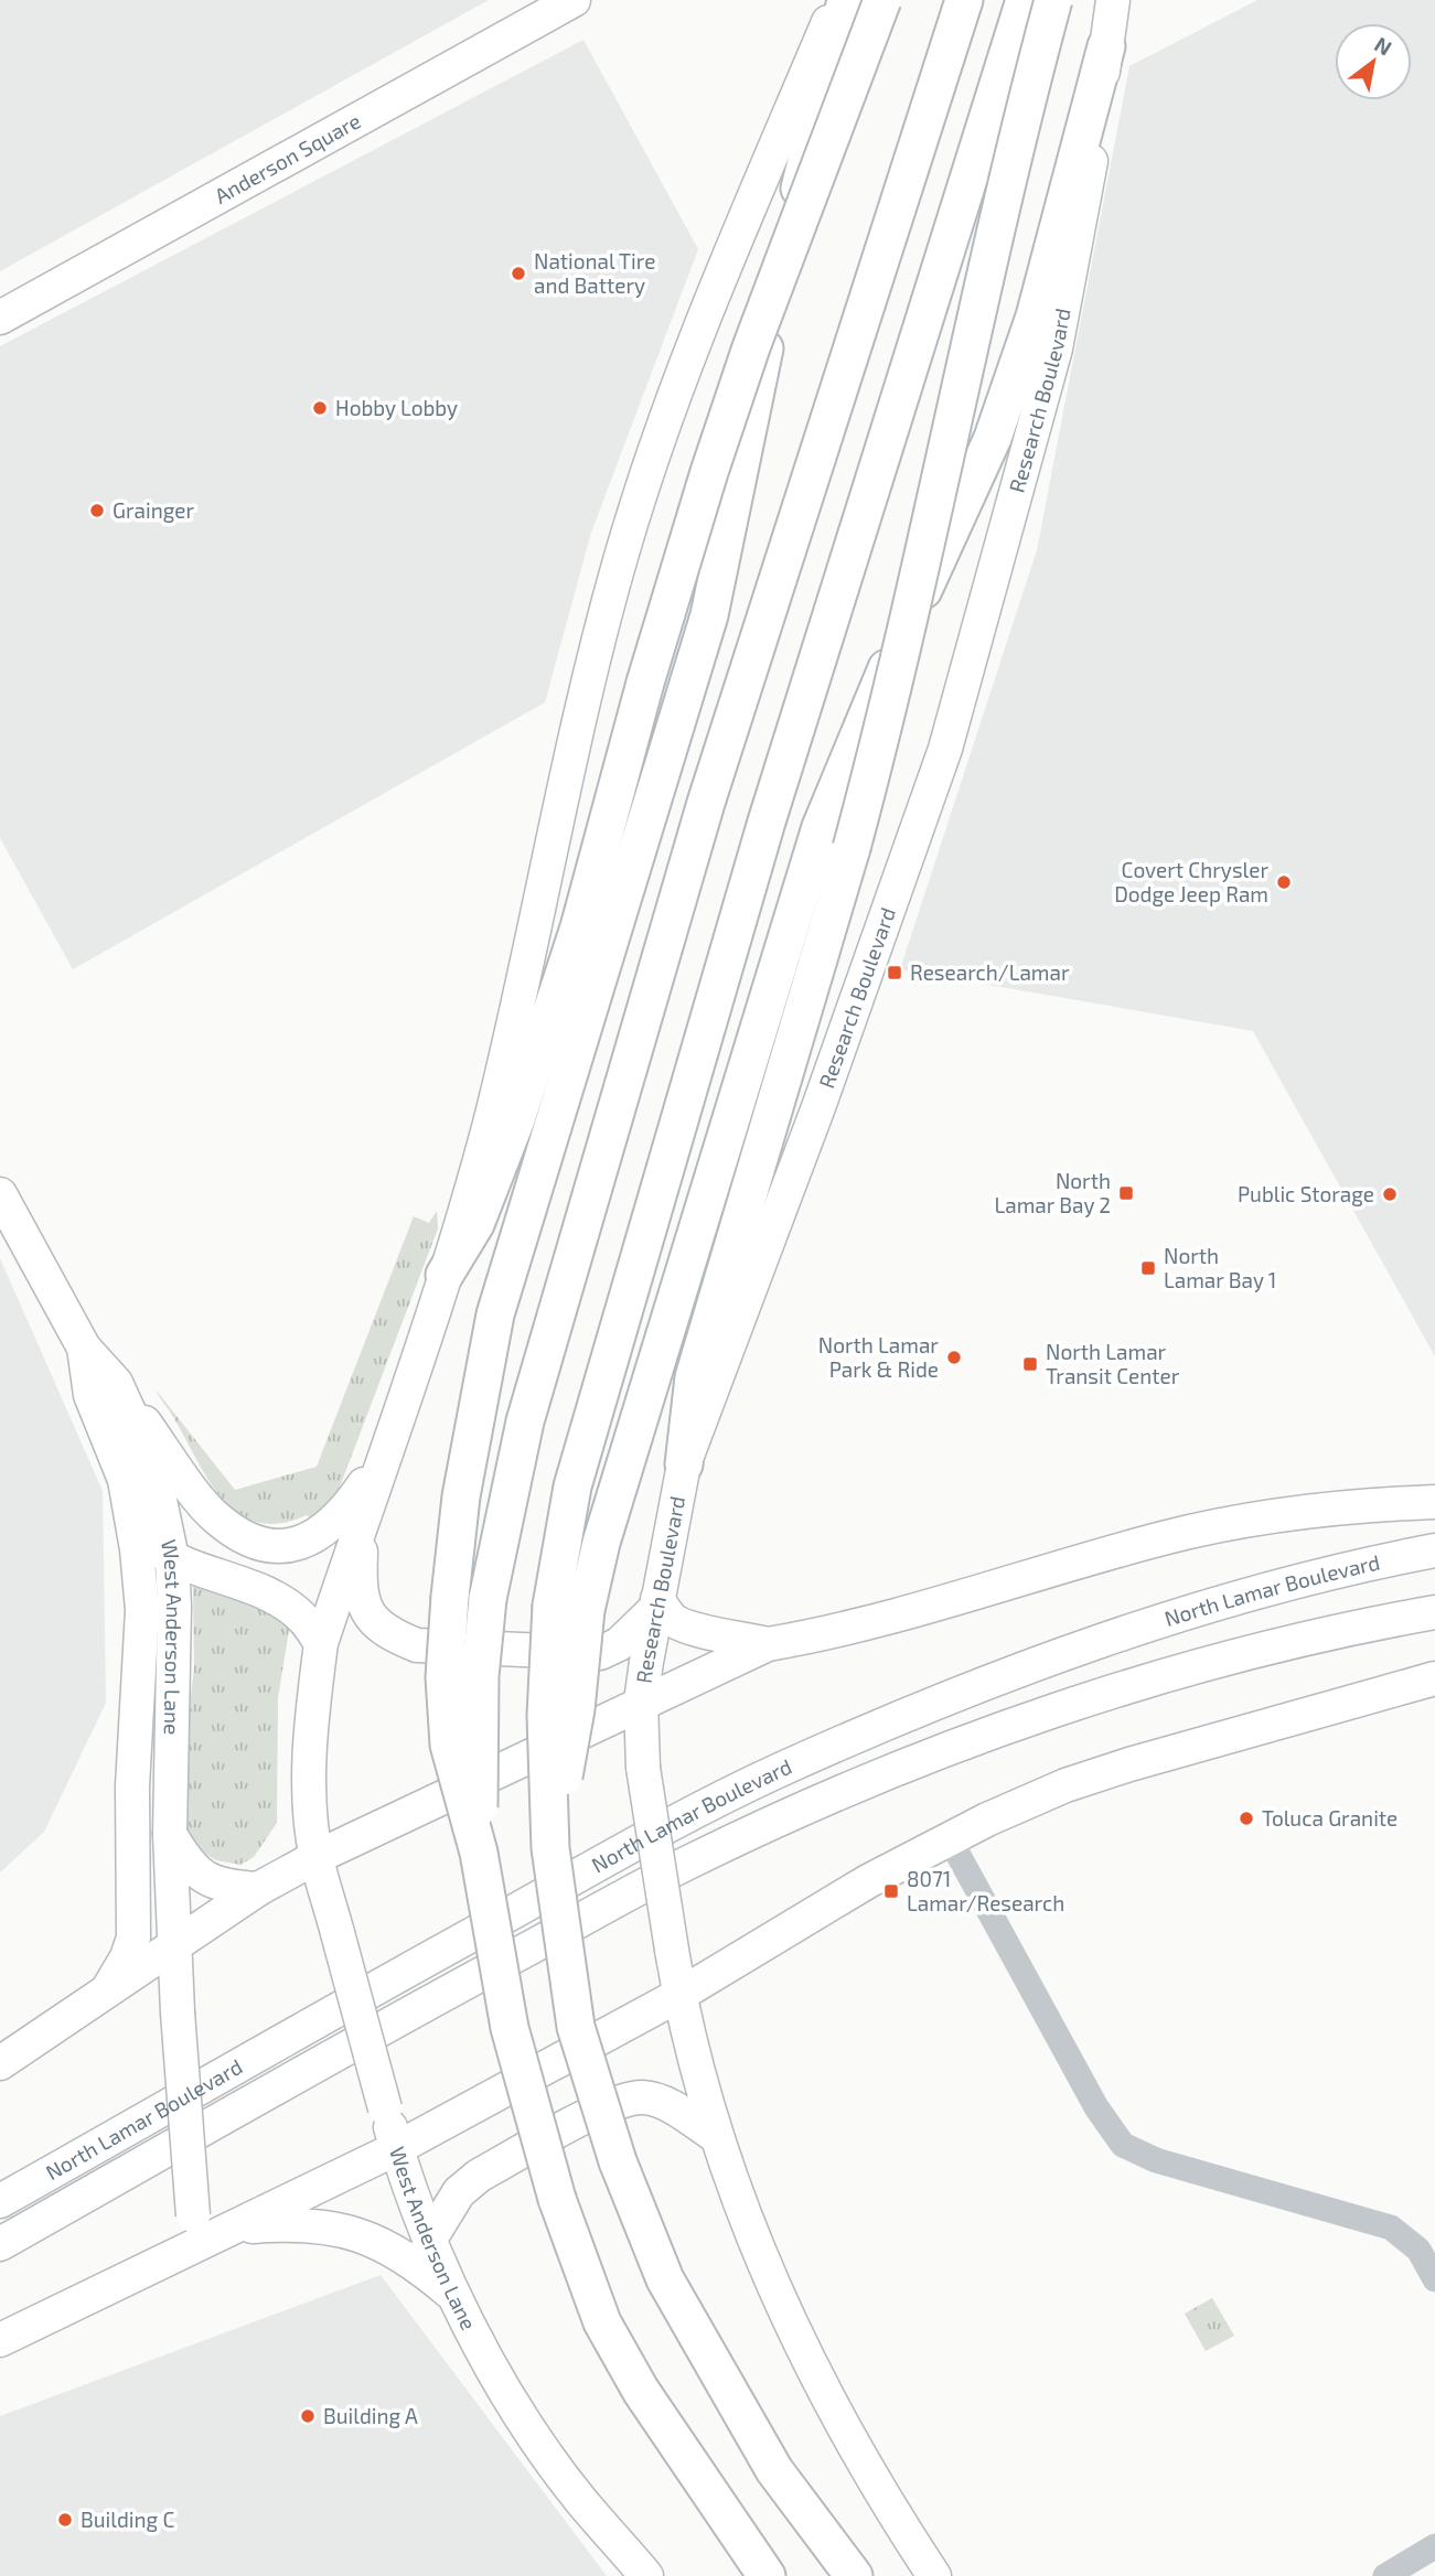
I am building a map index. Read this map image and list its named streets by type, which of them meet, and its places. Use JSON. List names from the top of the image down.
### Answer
{
  "streets": {
    "main road": [
      "Anderson Square",
      "Research Boulevard",
      "North Lamar Boulevard",
      "West Anderson Lane"
    ]
  },
  "places": {
    "other": [
      "National Tire and Battery",
      "Hobby Lobby",
      "Grainger",
      "Covert Chrysler Dodge Jeep Ram",
      "Public Storage",
      "North Lamar Park & Ride",
      "Toluca Granite",
      "Building A",
      "Building C"
    ],
    "transit": [
      "Research/Lamar",
      "North Lamar Bay 2",
      "North Lamar Bay 1",
      "North Lamar Transit Center",
      "8071 Lamar/Research"
    ]
  },
  "north": "top right"
}
